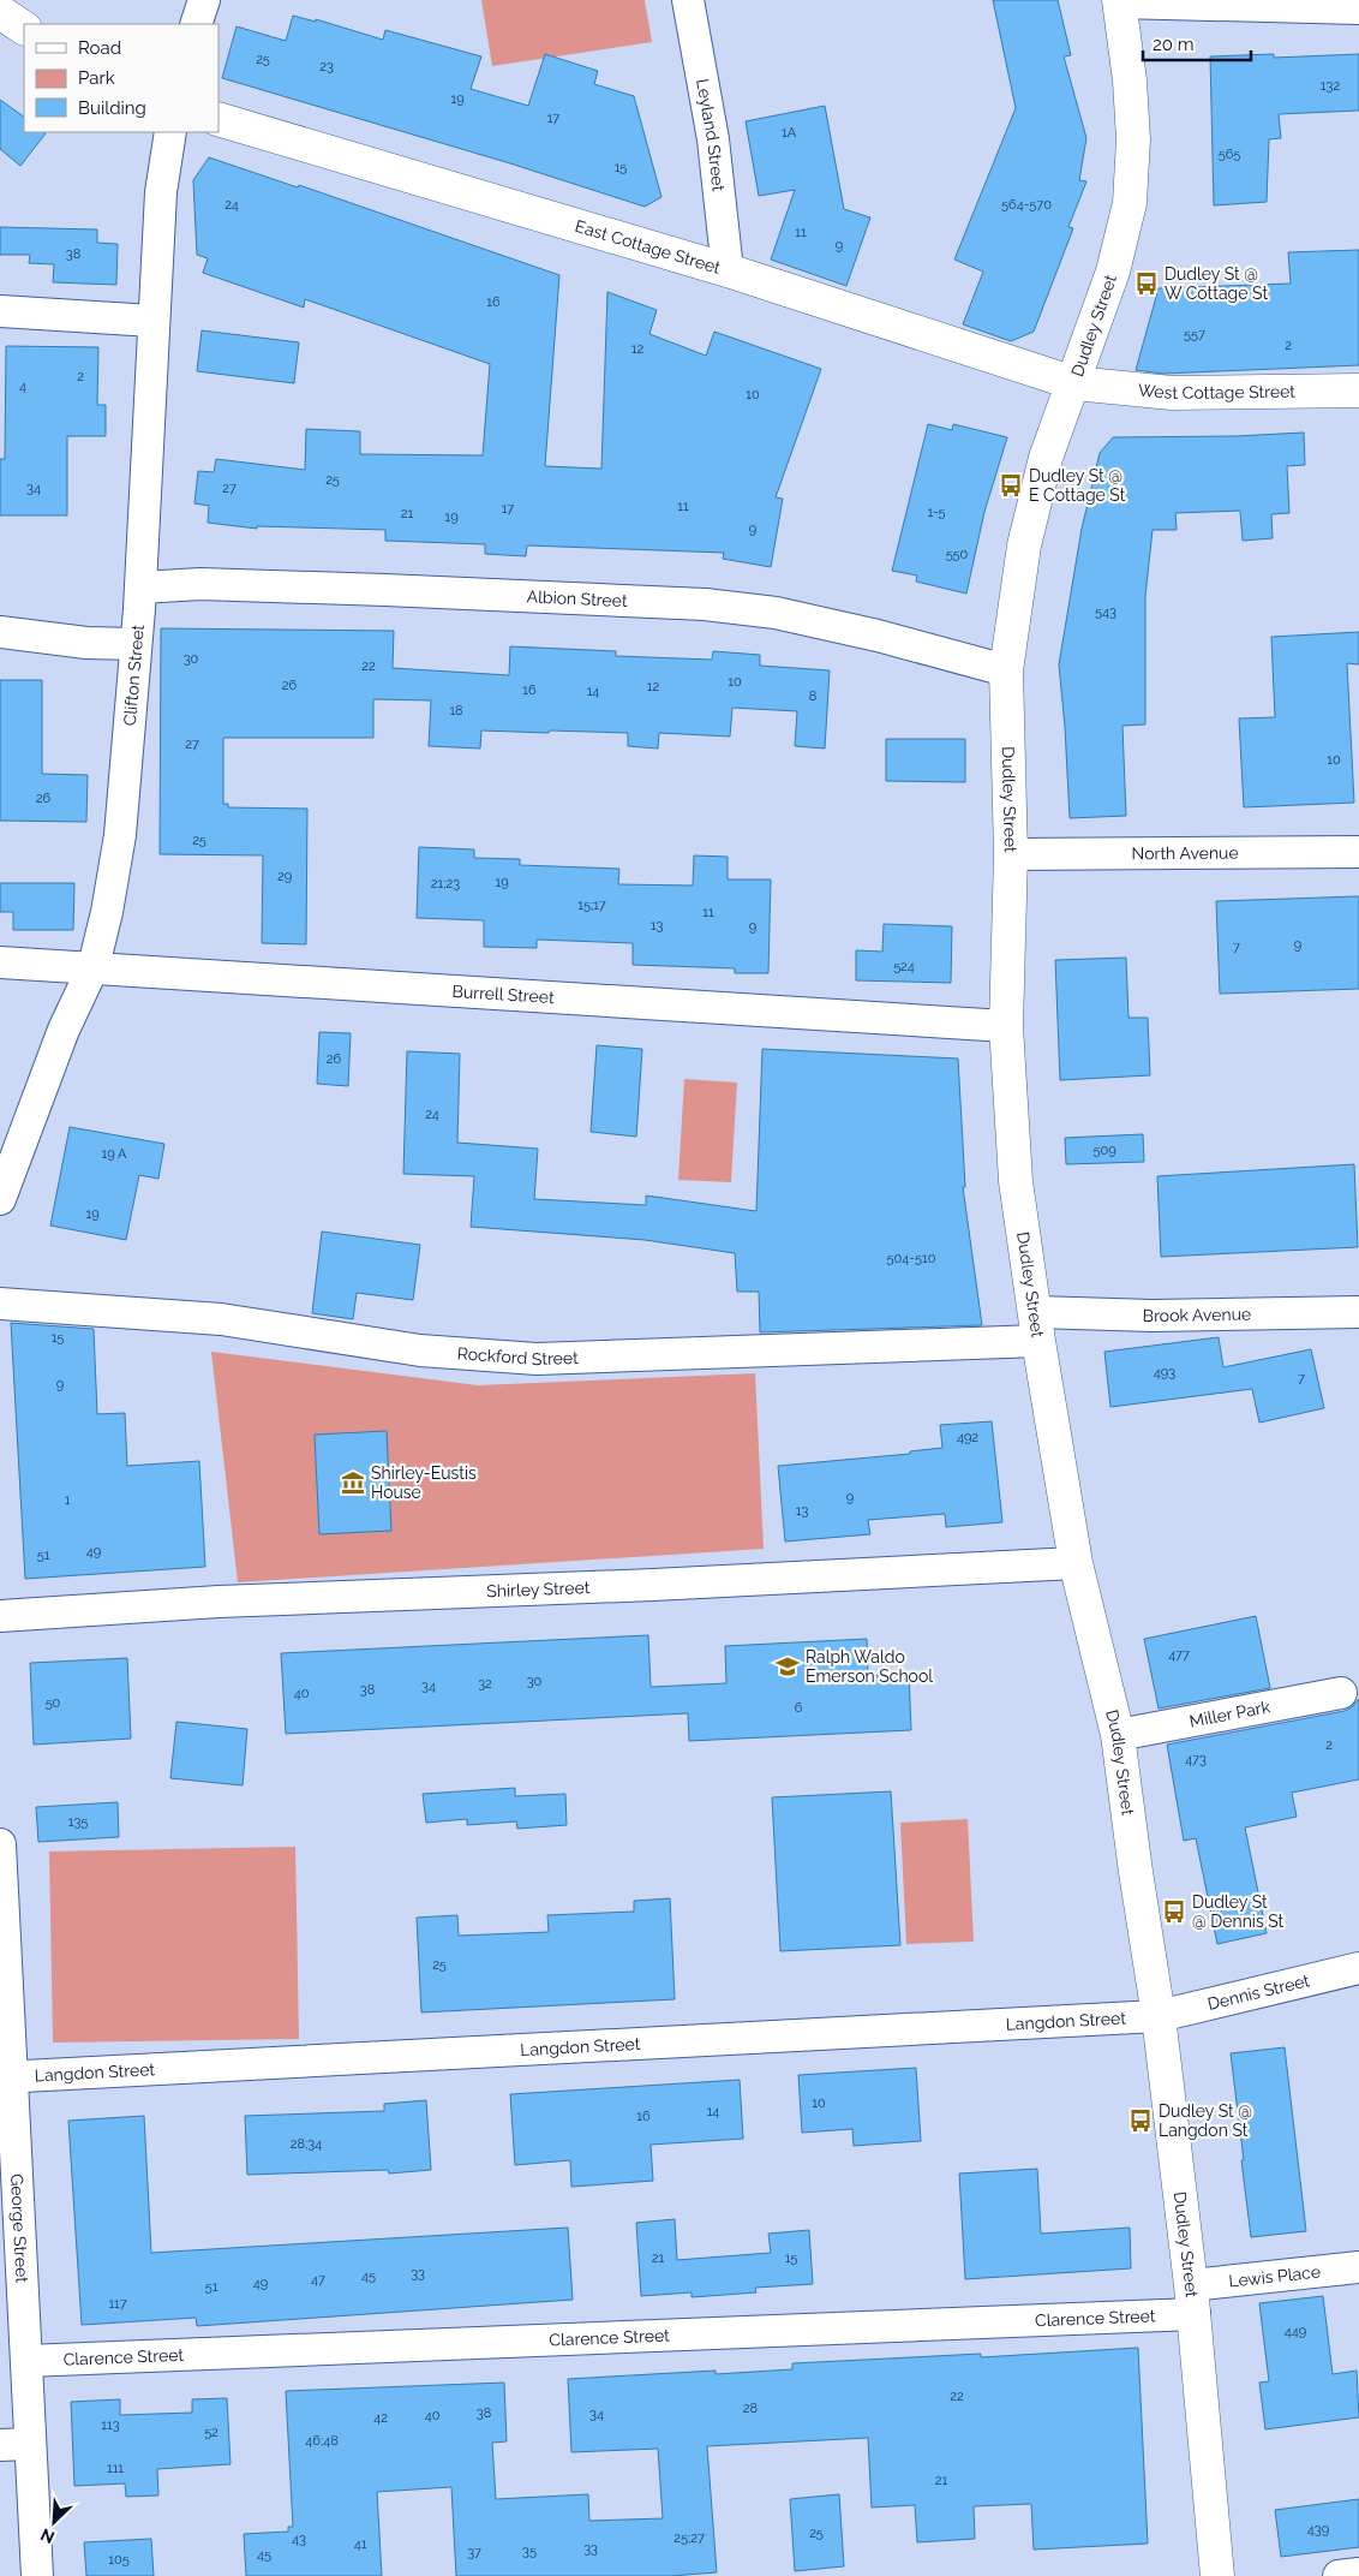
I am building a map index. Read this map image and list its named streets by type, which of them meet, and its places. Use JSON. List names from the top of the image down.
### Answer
{
  "streets": {
    "main road": ["East Cottage Street", "Dudley Street", "West Cottage Street"],
    "street": [
      "Leyland Street",
      "Albion Street",
      "Clifton Street",
      "North Avenue",
      "Burrell Street",
      "Brook Avenue",
      "Rockford Street",
      "Shirley Street",
      "Miller Park",
      "Dennis Street",
      "Langdon Street",
      "George Street",
      "Lewis Place",
      "Clarence Street"
    ]
  },
  "crossings": [
    ["Leyland Street", "East Cottage Street"],
    ["East Cottage Street", "Dudley Street"],
    ["East Cottage Street", "West Cottage Street"],
    ["Dudley Street", "West Cottage Street"],
    ["Dudley Street", "Albion Street"],
    ["Dudley Street", "North Avenue"],
    ["Dudley Street", "Burrell Street"],
    ["Dudley Street", "Brook Avenue"],
    ["Dudley Street", "Rockford Street"],
    ["Dudley Street", "Shirley Street"],
    ["Dudley Street", "Miller Park"],
    ["Dudley Street", "Dennis Street"],
    ["Dudley Street", "Langdon Street"],
    ["Dudley Street", "Lewis Place"],
    ["Dudley Street", "Clarence Street"],
    ["Albion Street", "Clifton Street"],
    ["Clifton Street", "Burrell Street"],
    ["Brook Avenue", "Rockford Street"],
    ["Dennis Street", "Langdon Street"],
    ["Langdon Street", "George Street"],
    ["George Street", "Clarence Street"],
    ["Lewis Place", "Clarence Street"]
  ],
  "places": {
    "bus stop": [
      "Dudley St @ W Cottage St",
      "Dudley St @ E Cottage St",
      "Dudley St @ Dennis St",
      "Dudley St @ Langdon St"
    ],
    "museum": ["Shirley-Eustis House"],
    "school or university": ["Ralph Waldo Emerson School"]
  },
  "house_numbers": [
    "25",
    "23",
    "132",
    "19",
    "17",
    "1A",
    "565",
    "15",
    "24",
    "564-570",
    "11",
    "9",
    "38",
    "16",
    "557",
    "2",
    "12",
    "2",
    "4",
    "10",
    "25",
    "34",
    "27",
    "11",
    "17",
    "1-5",
    "21",
    "19",
    "9",
    "550",
    "543",
    "30",
    "22",
    "10",
    "26",
    "12",
    "16",
    "14",
    "8",
    "18",
    "27",
    "10",
    "26",
    "25",
    "29",
    "19",
    "21;23",
    "15;17",
    "11",
    "13",
    "9",
    "9",
    "7",
    "524",
    "26",
    "24",
    "509",
    "19 A",
    "19",
    "504-510",
    "15",
    "493",
    "7",
    "9",
    "492",
    "9",
    "1",
    "13",
    "49",
    "51",
    "477",
    "30",
    "32",
    "34",
    "38",
    "40",
    "50",
    "6",
    "2",
    "473",
    "135",
    "25",
    "10",
    "14",
    "16",
    "28;34",
    "21",
    "15",
    "33",
    "45",
    "47",
    "49",
    "51",
    "117",
    "449",
    "22",
    "28",
    "38",
    "34",
    "40",
    "42",
    "113",
    "52",
    "46;48",
    "111",
    "21",
    "439",
    "25",
    "25;27",
    "43",
    "41",
    "33",
    "35",
    "37",
    "45",
    "105"
  ],
  "legend": ["Road", "Park", "Building"],
  "scale_bar": "20 m",
  "north": "bottom left"
}
